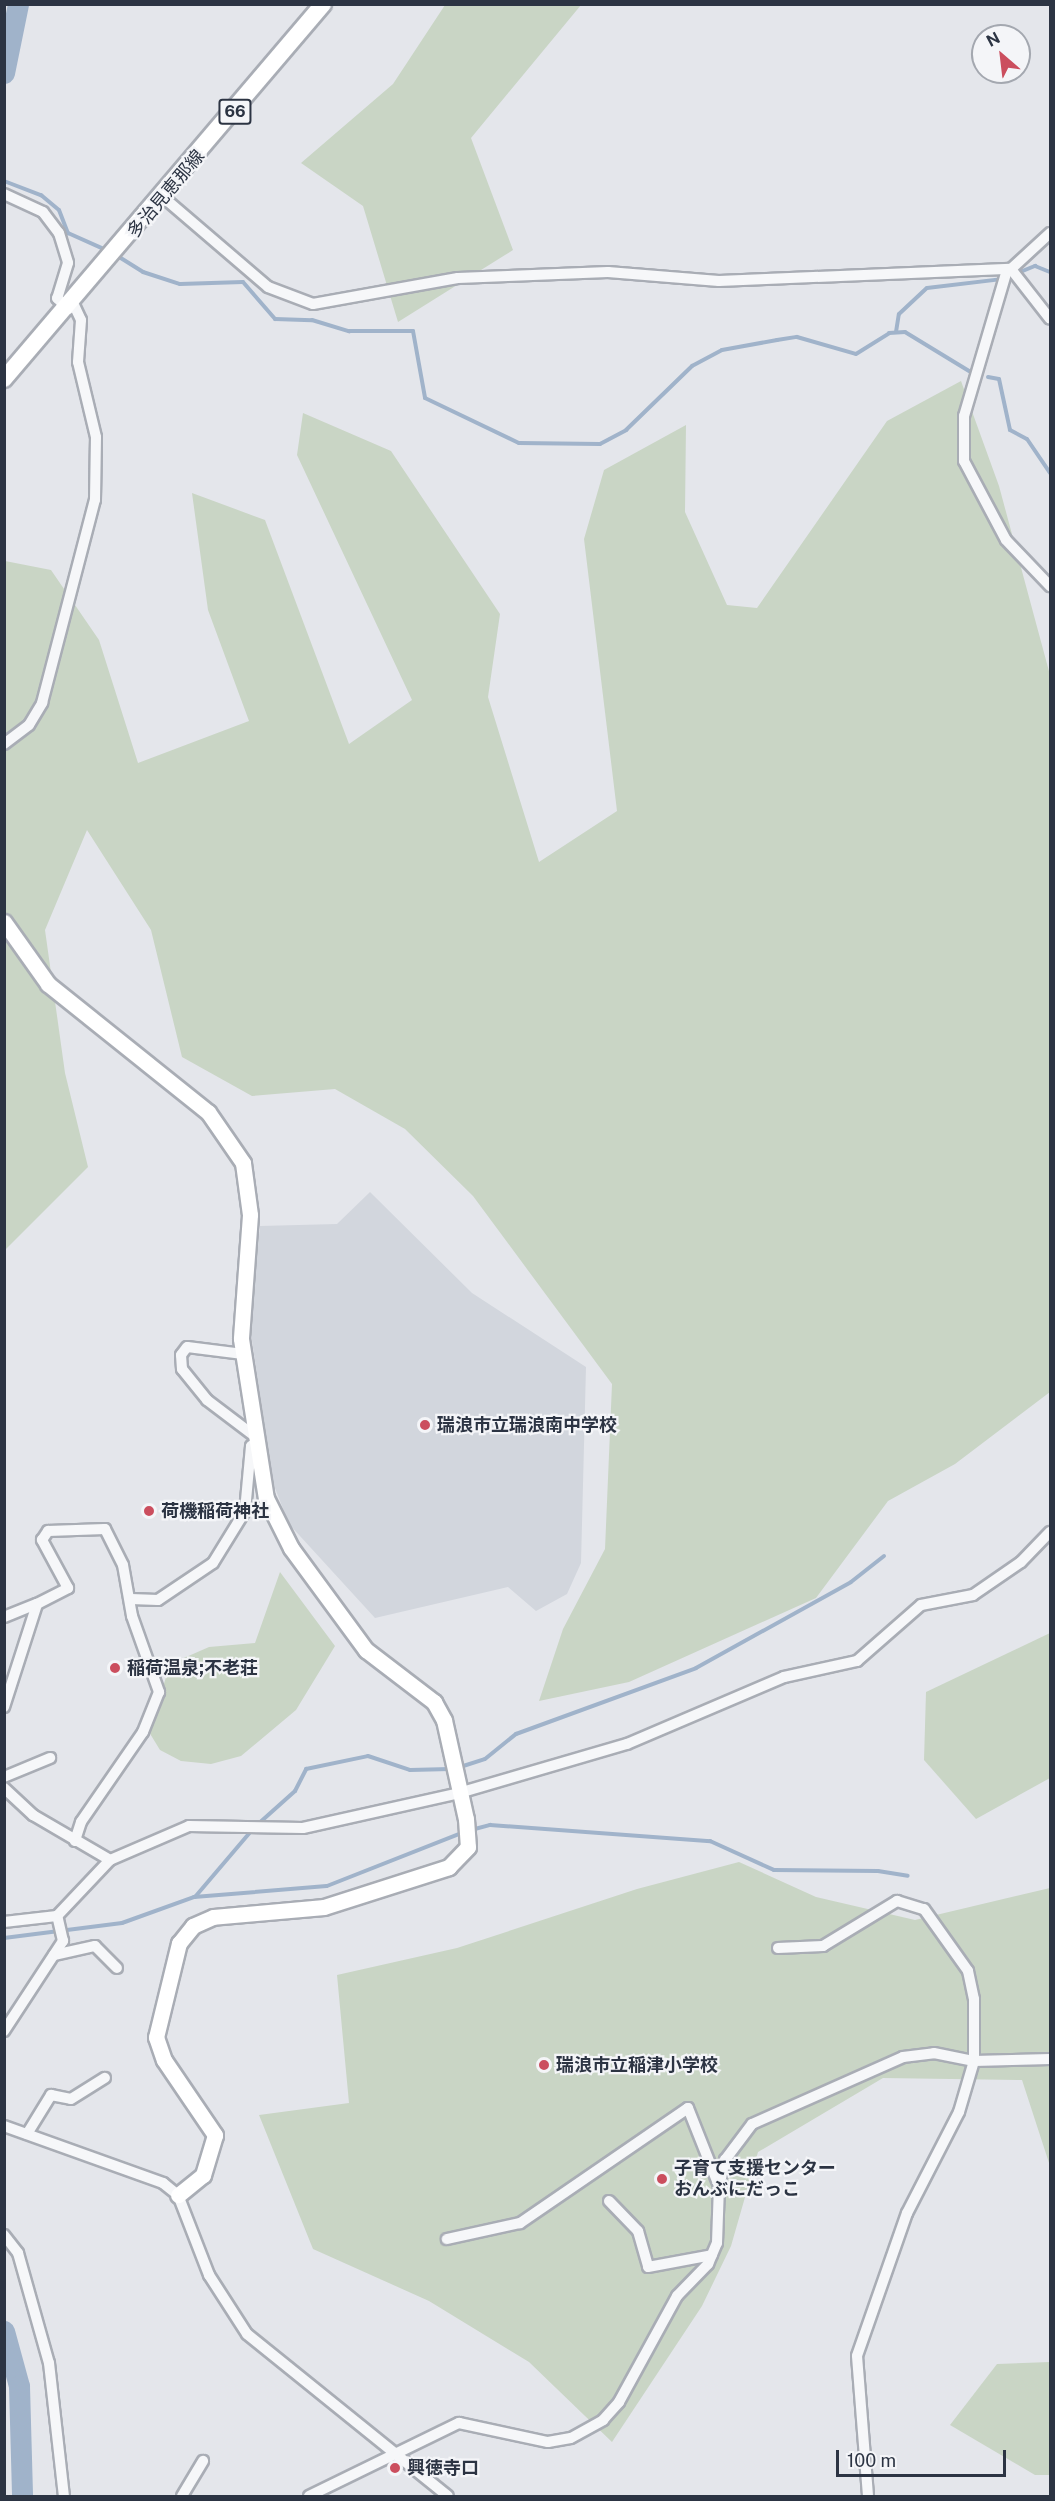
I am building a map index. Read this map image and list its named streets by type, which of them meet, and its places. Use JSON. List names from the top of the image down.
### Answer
{
  "streets": {
    "main road": ["66", "多治見恵那線"]
  },
  "places": [
    "瑞浪市立瑞浪南中学校",
    "荷機稲荷神社",
    "稲荷温泉;不老荘",
    "瑞浪市立稲津小学校",
    "子育て支援センター おんぶにだっこ",
    "興徳寺口"
  ],
  "scale_bar": "100 m",
  "north": "top left"
}
